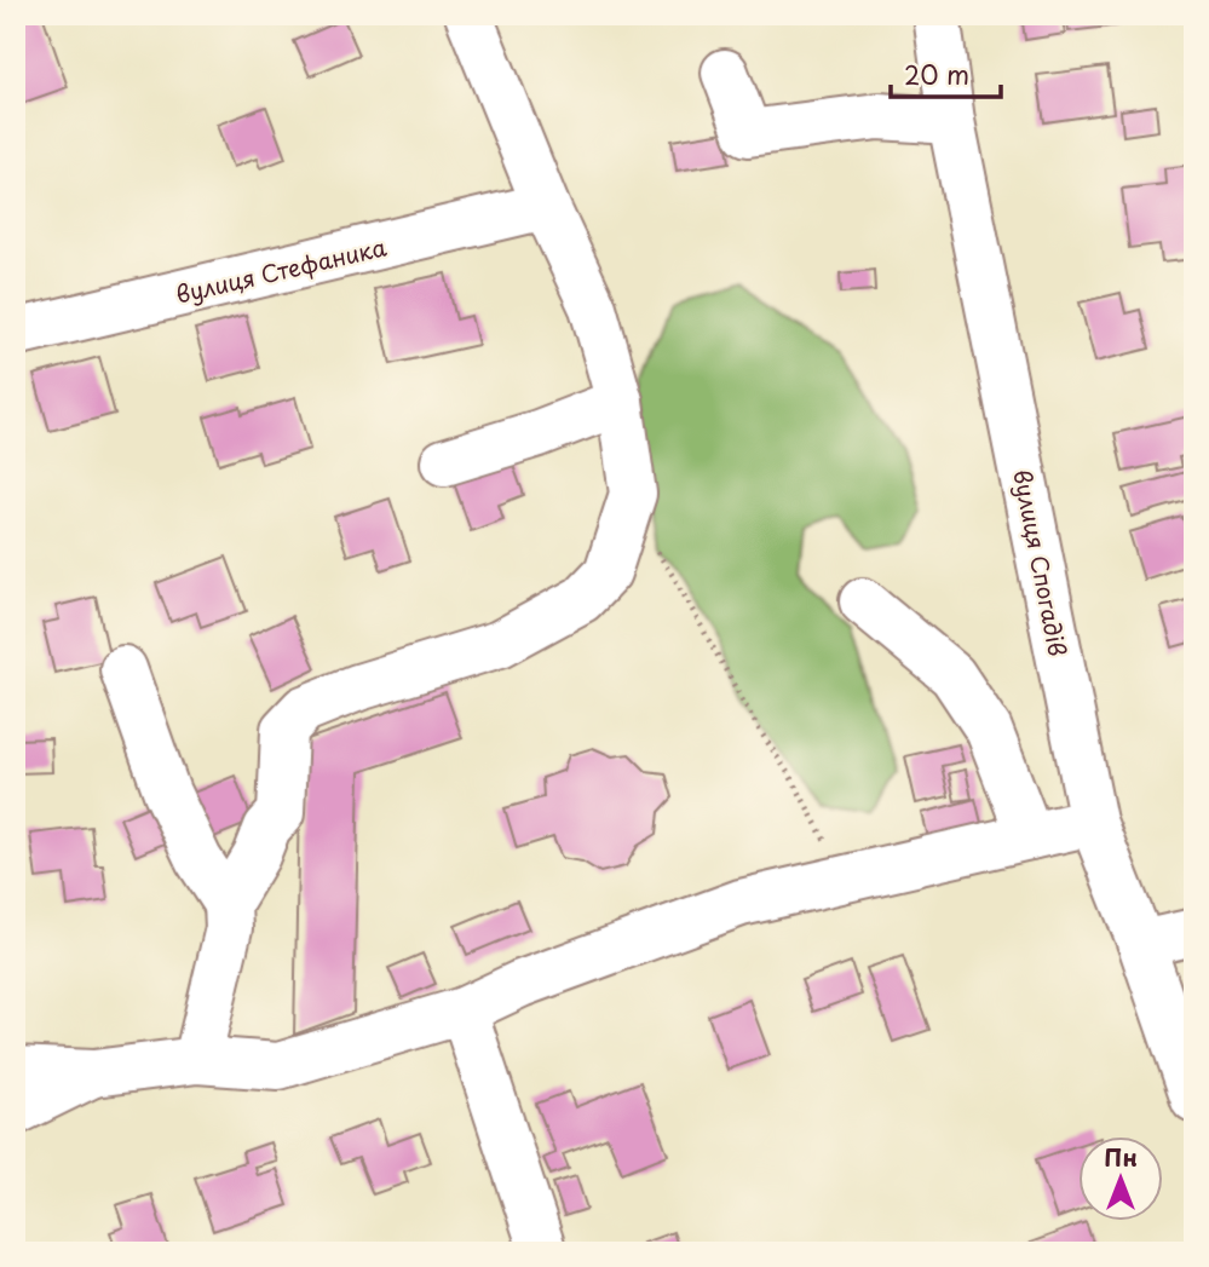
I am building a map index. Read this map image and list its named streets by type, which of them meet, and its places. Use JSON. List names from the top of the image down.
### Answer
{
  "streets": {
    "street": ["вулиця Стефаника", "вулиця Спогадів"]
  },
  "scale_bar": "20 m",
  "north": "top"
}
